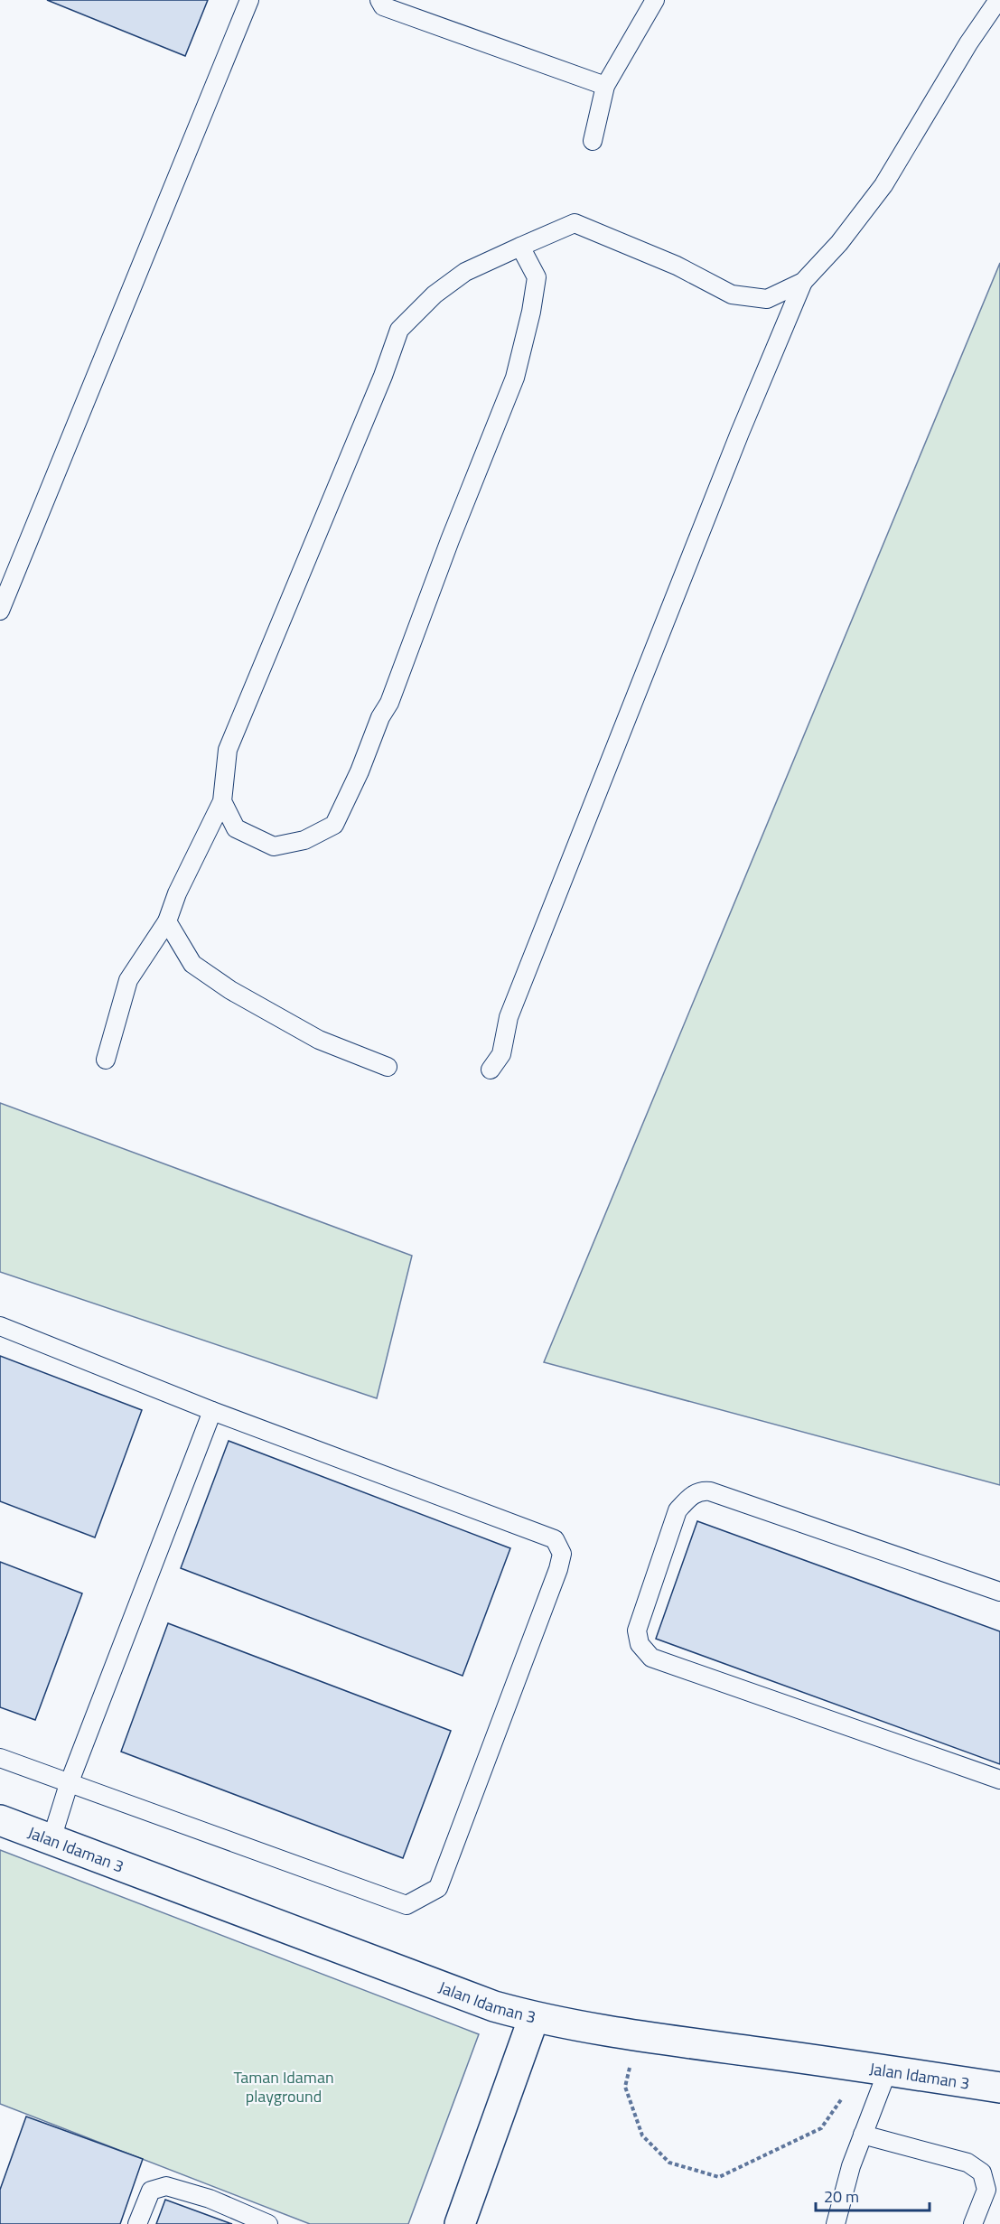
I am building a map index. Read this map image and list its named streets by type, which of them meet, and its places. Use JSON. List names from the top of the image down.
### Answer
{
  "streets": {
    "street": ["Jalan Idaman 3"]
  },
  "parks": ["Taman Idaman playground"],
  "scale_bar": "20 m"
}
